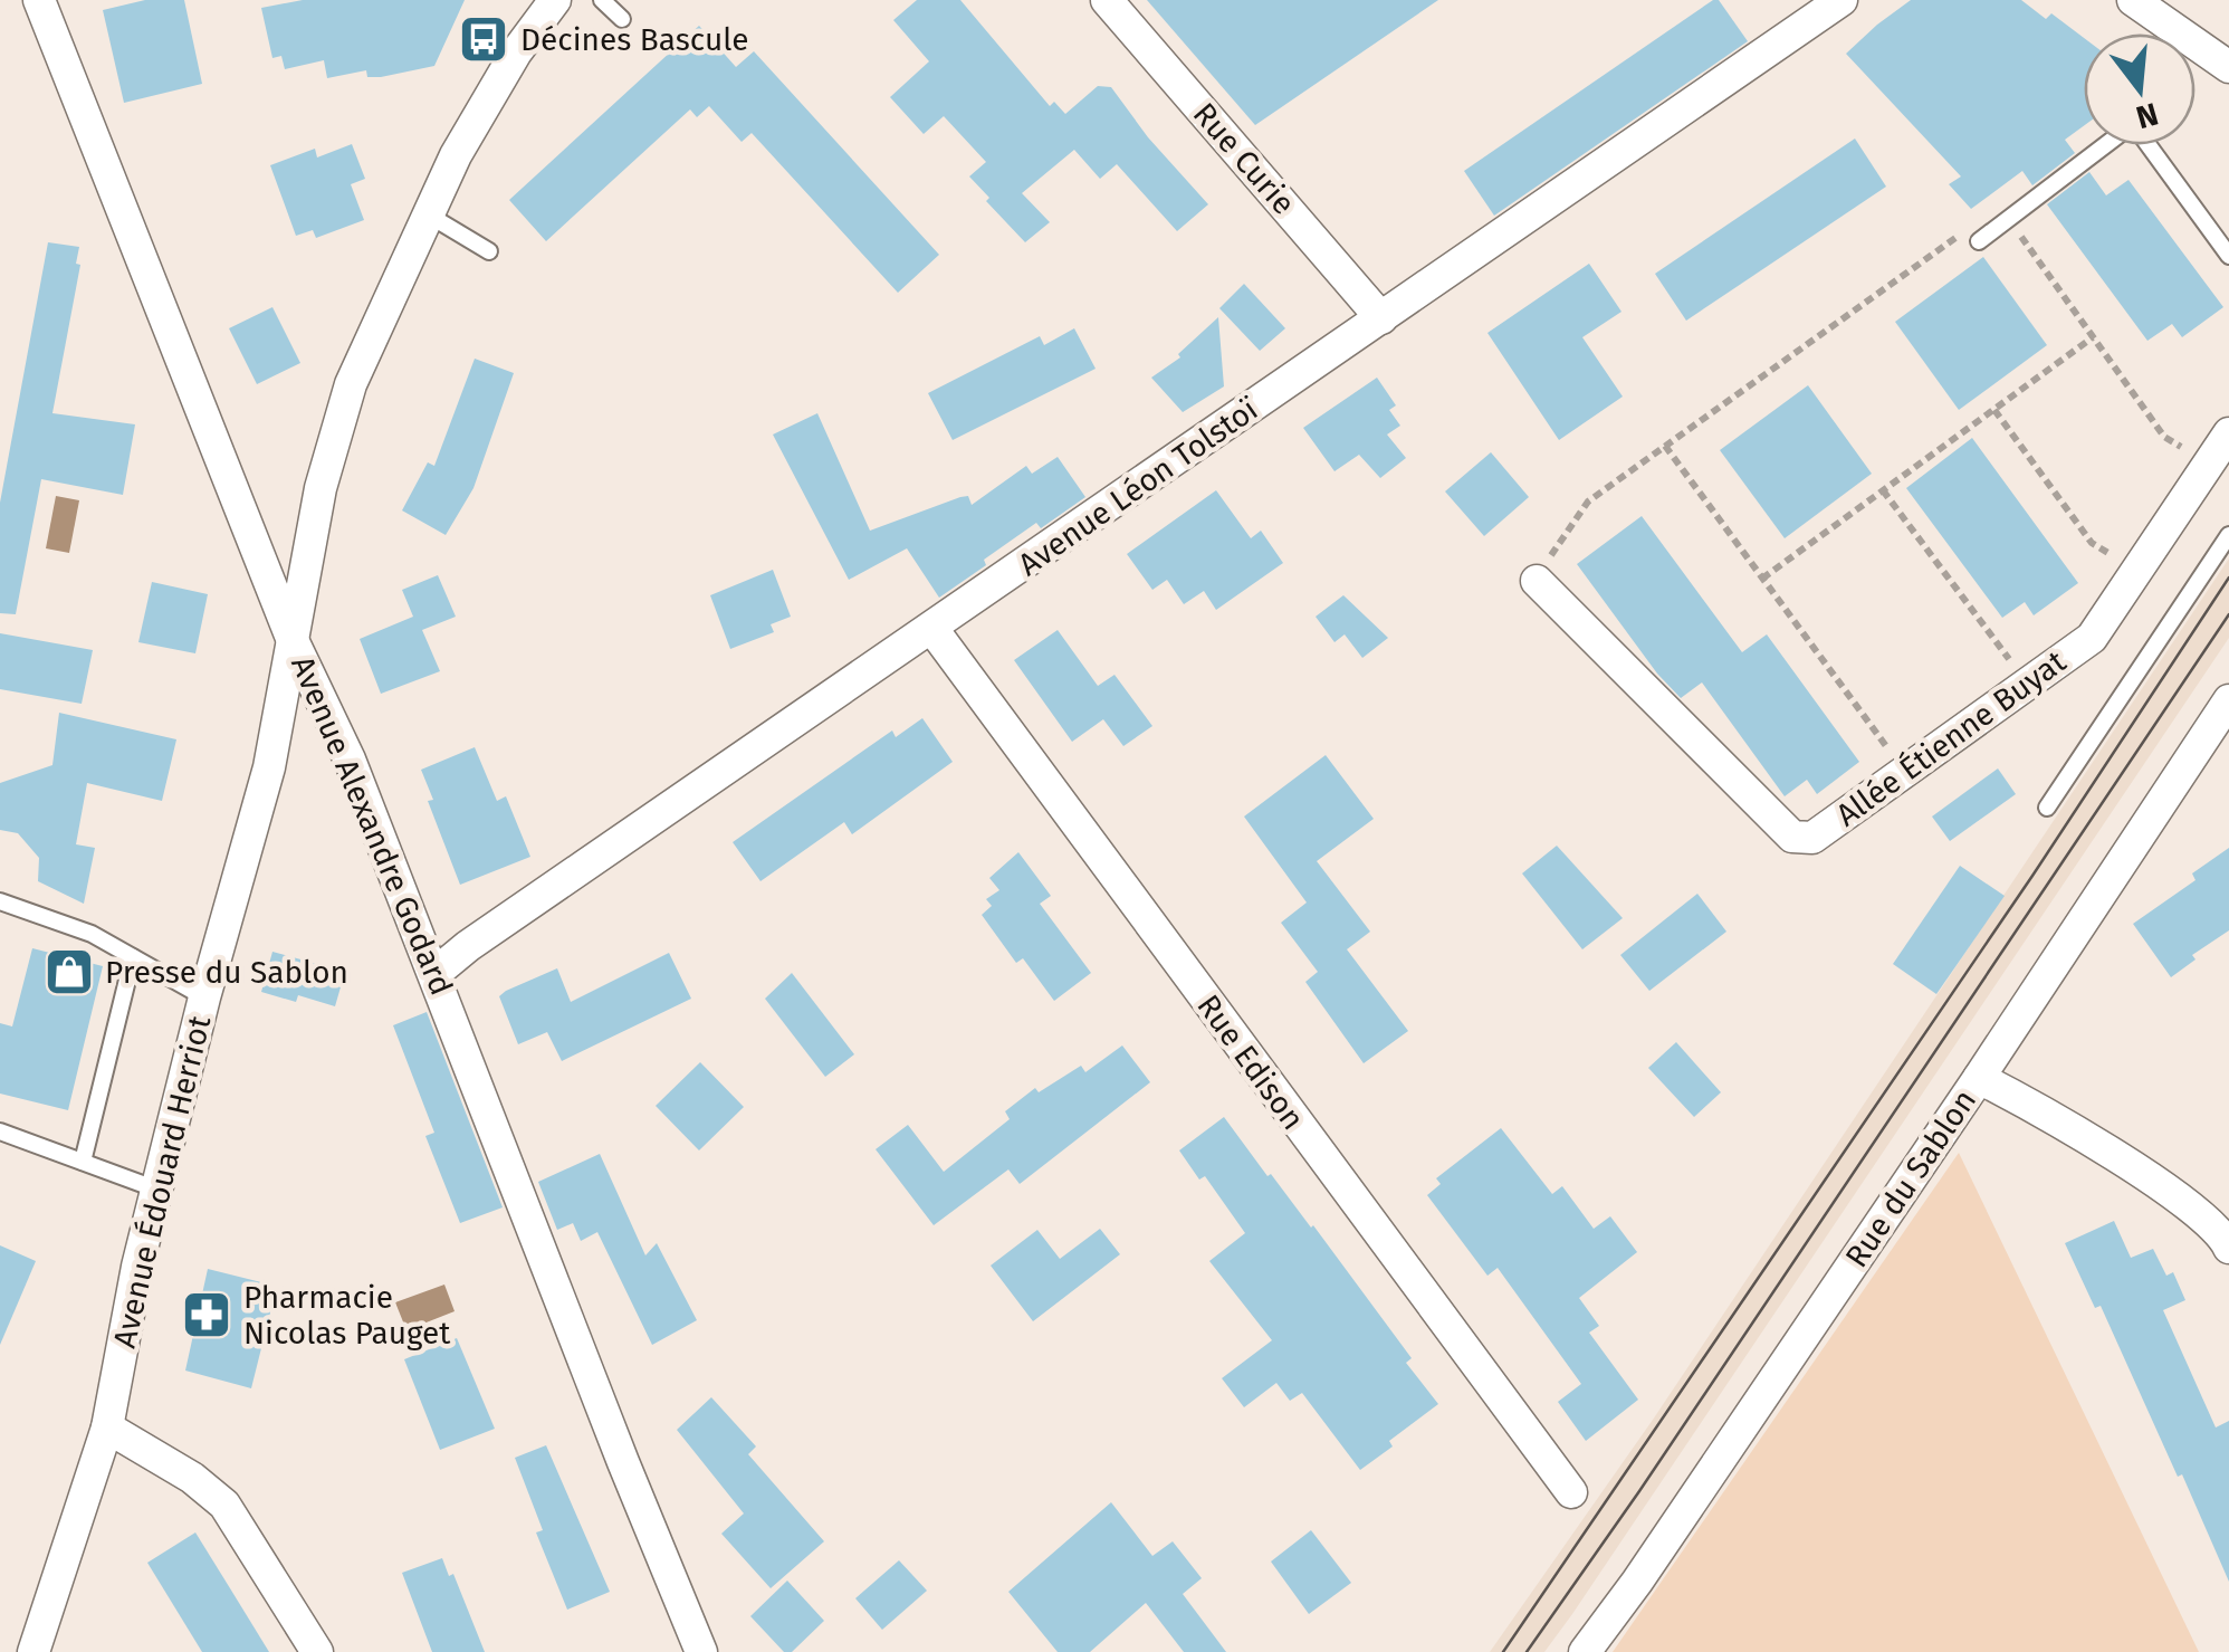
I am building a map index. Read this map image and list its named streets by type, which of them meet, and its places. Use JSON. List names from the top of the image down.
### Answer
{
  "streets": {
    "street": [
      "Rue Curie",
      "Avenue Léon Tolstoï",
      "Allée Étienne Buyat",
      "Avenue Alexandre Godard",
      "Rue Edison",
      "Rue du Sablon",
      "Avenue Édouard Herriot"
    ]
  },
  "crossings": [
    ["Rue Curie", "Avenue Léon Tolstoï"],
    ["Avenue Léon Tolstoï", "Avenue Alexandre Godard"],
    ["Avenue Léon Tolstoï", "Rue Edison"],
    ["Avenue Alexandre Godard", "Avenue Édouard Herriot"]
  ],
  "places": {
    "bus stop": ["Décines Bascule"],
    "shop": ["Presse du Sablon"],
    "pharmacy": ["Pharmacie Nicolas Pauget"]
  },
  "north": "bottom"
}
